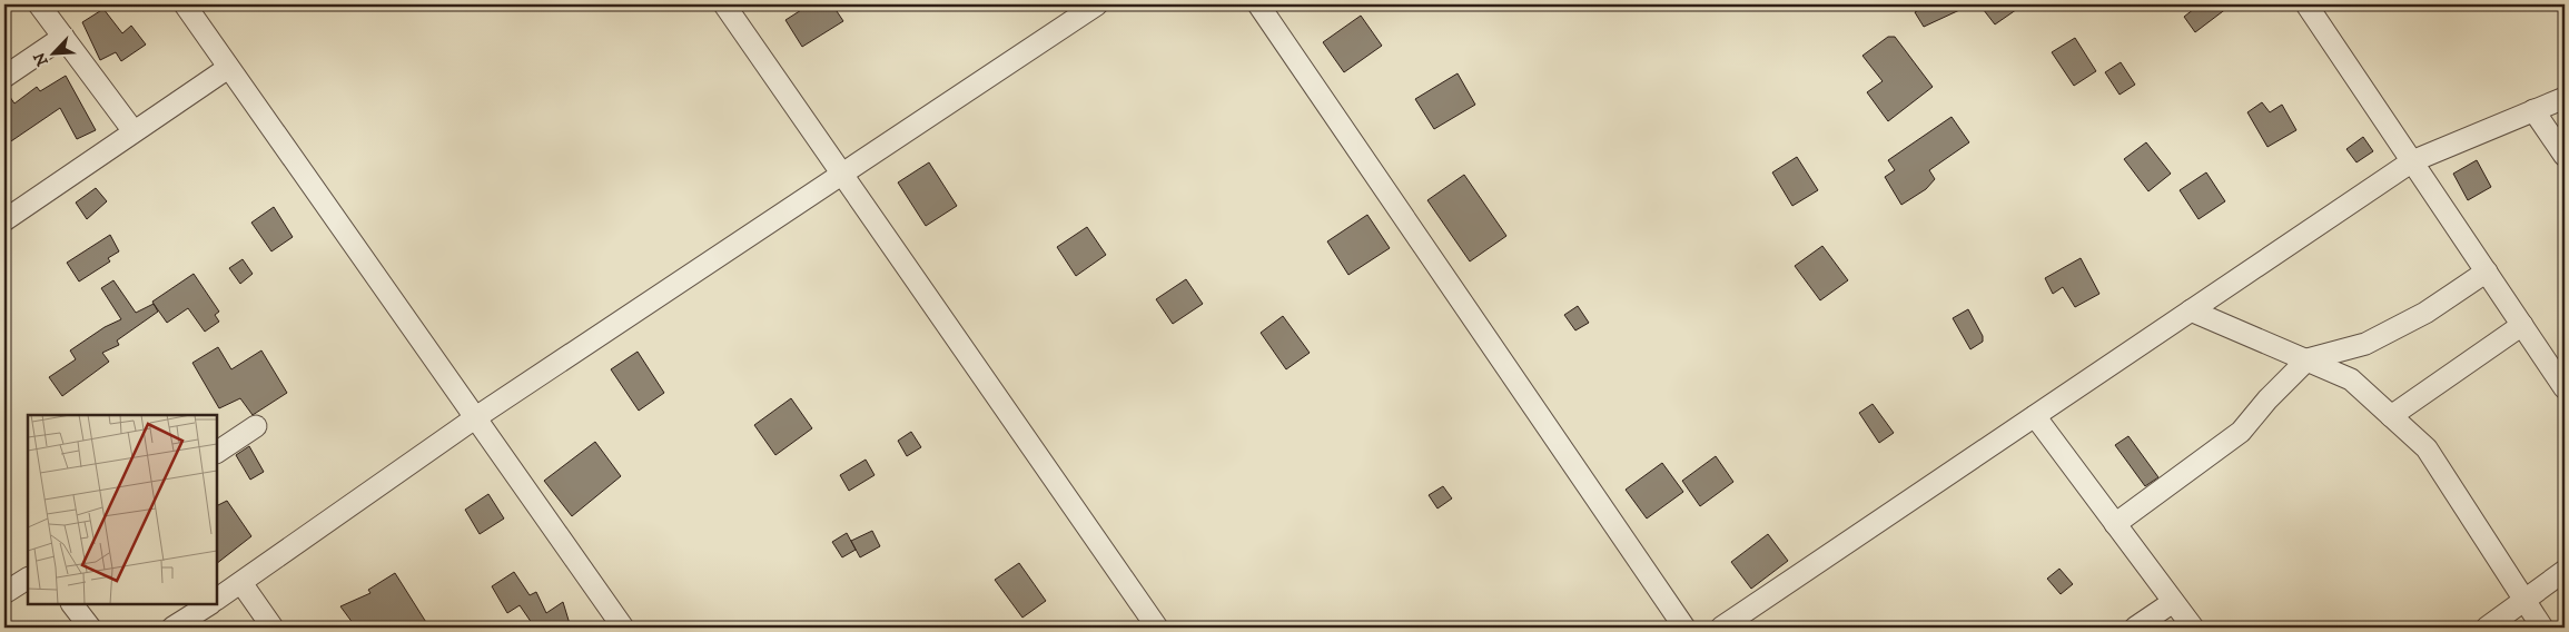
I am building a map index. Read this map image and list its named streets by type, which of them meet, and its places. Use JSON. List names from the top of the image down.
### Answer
{
  "north": "bottom left"
}
